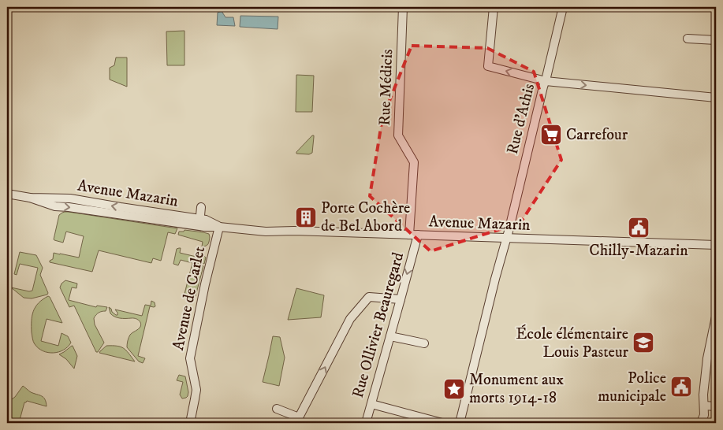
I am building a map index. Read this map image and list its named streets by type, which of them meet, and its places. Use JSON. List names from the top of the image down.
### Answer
{
  "streets": {
    "street": [
      "Rue Médicis",
      "Rue d'Athis",
      "Avenue Mazarin",
      "Avenue de Carlet",
      "Rue Ollivier Beauregard"
    ]
  },
  "crossings": [
    ["Rue Médicis", "Avenue Mazarin"],
    ["Rue Médicis", "Rue Ollivier Beauregard"],
    ["Rue d'Athis", "Avenue Mazarin"],
    ["Avenue Mazarin", "Avenue de Carlet"],
    ["Avenue Mazarin", "Rue Ollivier Beauregard"]
  ],
  "places": {
    "supermarket": ["Carrefour"],
    "building": ["Porte Cochère de Bel Abord"],
    "public building": ["Chilly-Mazarin", "Police municipale"],
    "school or university": ["École élémentaire Louis Pasteur"],
    "place": ["Monument aux morts 1914-18"]
  }
}
